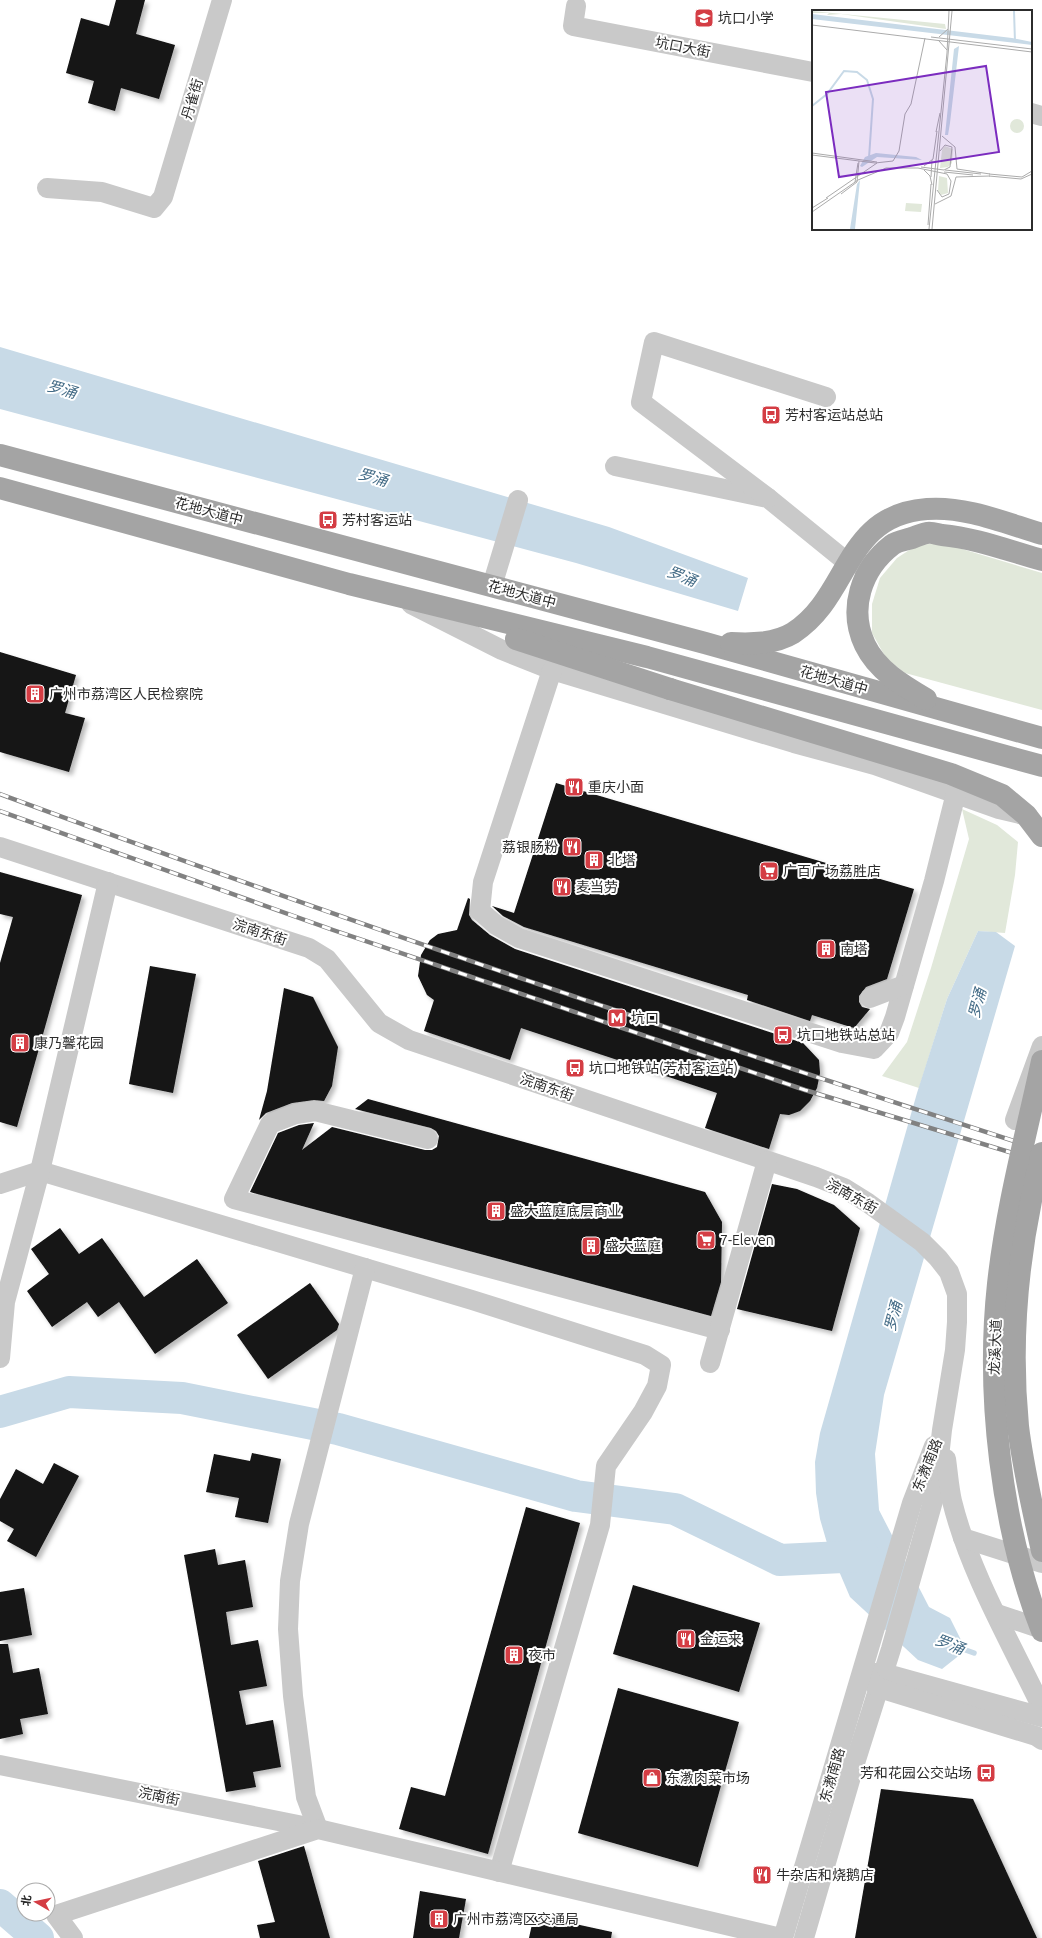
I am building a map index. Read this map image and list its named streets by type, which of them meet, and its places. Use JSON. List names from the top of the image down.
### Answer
{
  "streets": {
    "main road": ["花地大道中", "龙溪大道"],
    "street": [
      "坑口大街",
      "丹雀街",
      "浣南东街",
      "东漖南路",
      "浣南街"
    ]
  },
  "crossings": [
    ["浣南东街", "东漖南路"],
    ["东漖南路", "浣南街"]
  ],
  "water": ["罗涌"],
  "places": {
    "school or university": ["坑口小学"],
    "bus stop": [
      "芳村客运站总站",
      "芳村客运站",
      "坑口地铁站总站",
      "坑口地铁站(芳村客运站)",
      "芳和花园公交站场"
    ],
    "building": [
      "广州市荔湾区人民检察院",
      "北塔",
      "南塔",
      "康乃馨花园",
      "盛大蓝庭底层商业",
      "盛大蓝庭",
      "夜市",
      "广州市荔湾区交通局"
    ],
    "restaurant": [
      "重庆小面",
      "荔银肠粉",
      "麦当劳",
      "金运来",
      "牛杂店和烧鹅店"
    ],
    "supermarket": ["广百广场荔胜店", "7-Eleven"],
    "metro station": ["坑口"],
    "shop": ["东漖肉菜市场"]
  },
  "north": "left"
}
